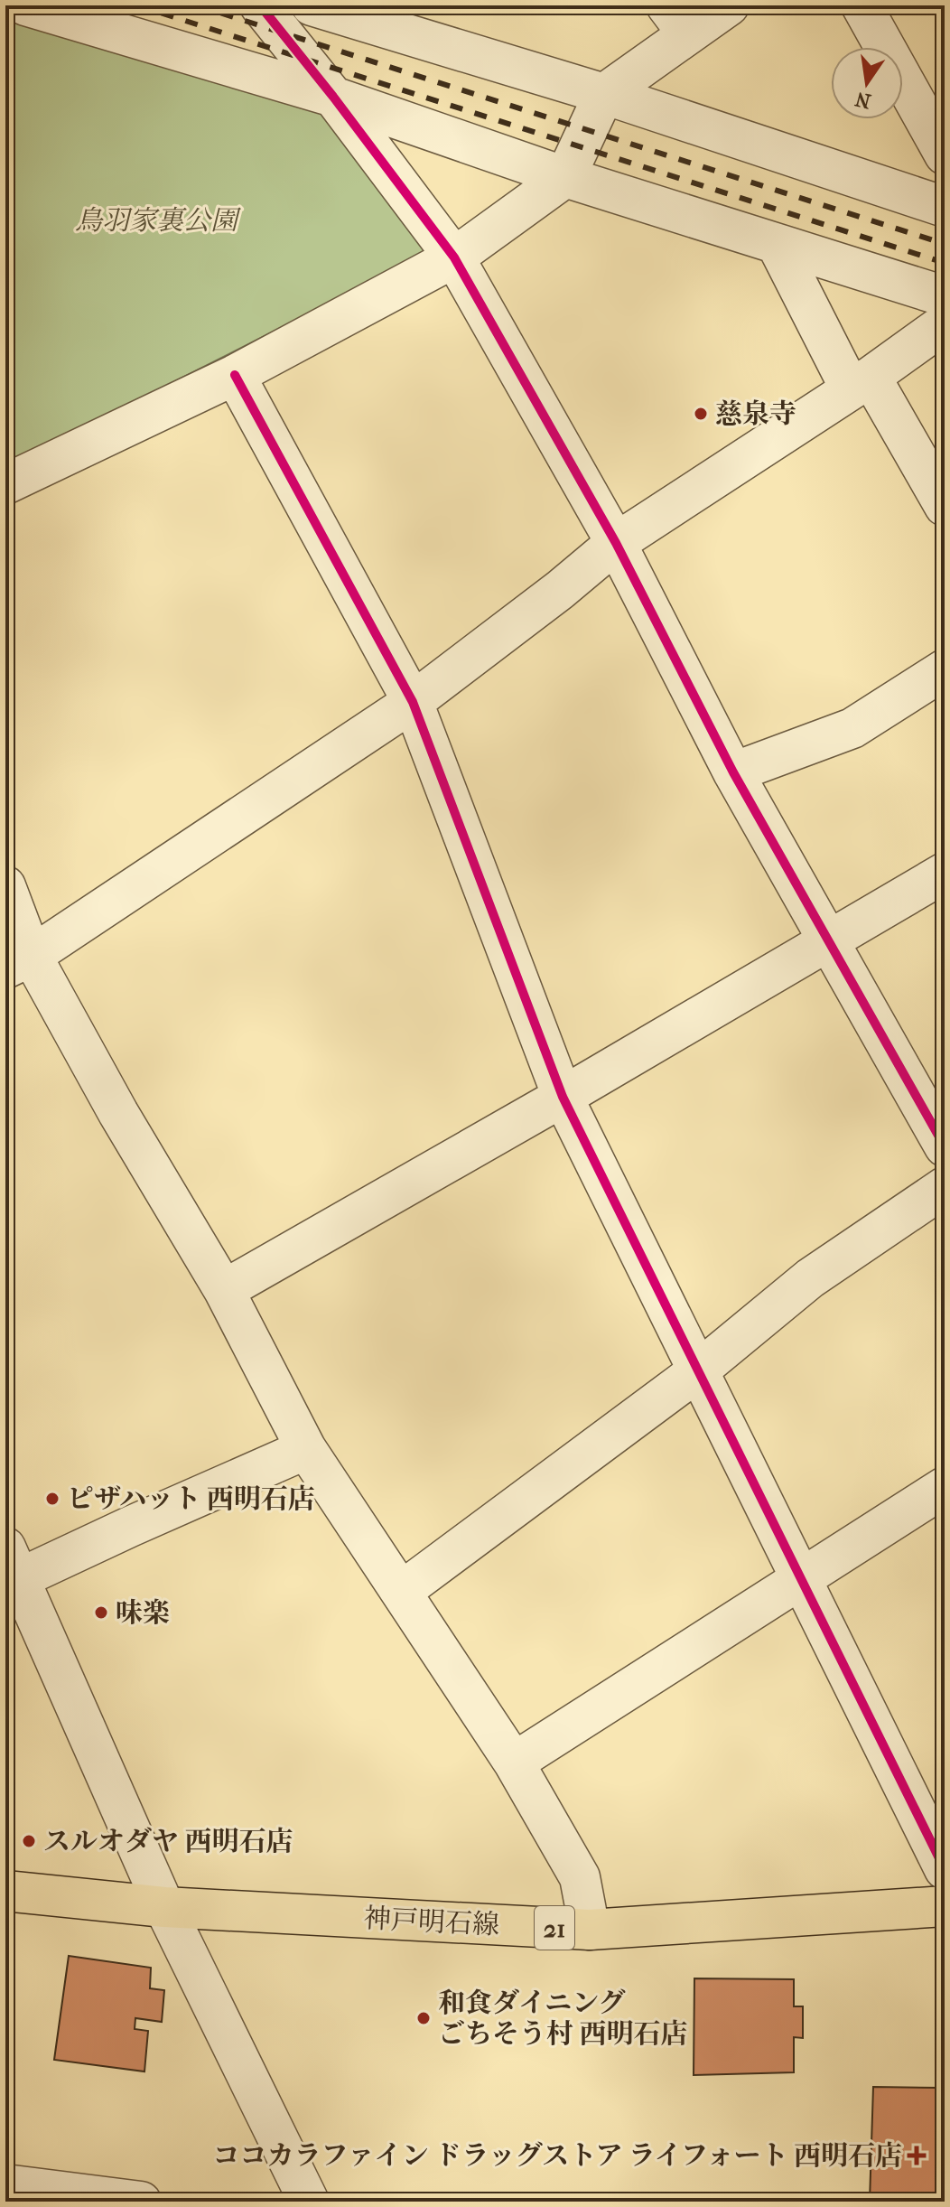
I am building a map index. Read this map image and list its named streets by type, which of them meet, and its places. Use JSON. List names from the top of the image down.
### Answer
{
  "streets": {
    "main road": ["神戸明石線", "21"]
  },
  "parks": ["鳥羽家裏公園"],
  "places": {
    "other": [
      "慈泉寺",
      "ピザハット 西明石店",
      "味楽",
      "スルオダヤ 西明石店",
      "和食ダイニング ごちそう村 西明石店"
    ],
    "health": ["ココカラファイン ドラッグストア ライフォート 西明石店"]
  },
  "north": "bottom"
}
